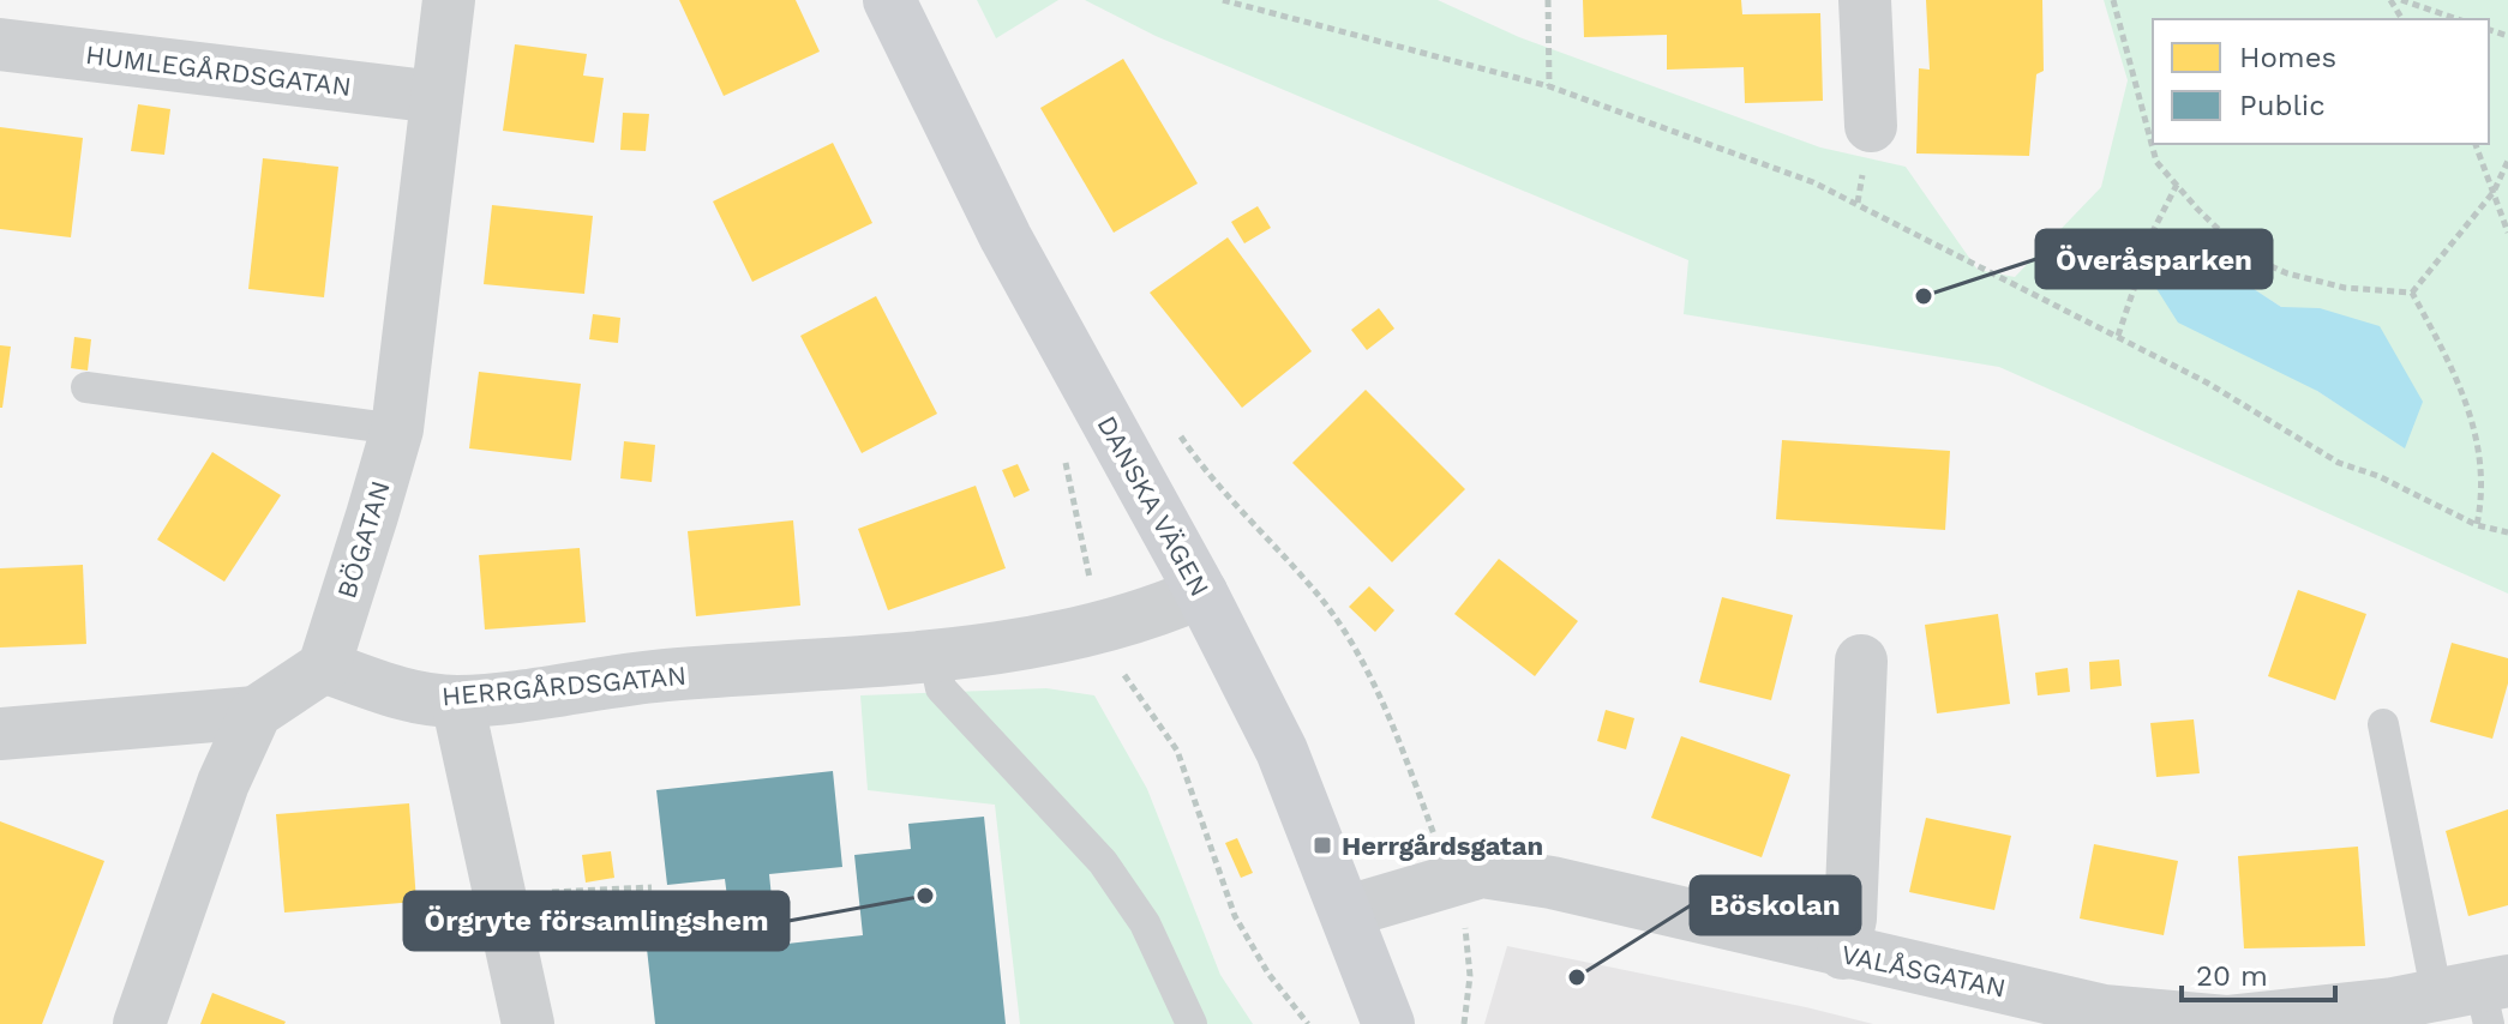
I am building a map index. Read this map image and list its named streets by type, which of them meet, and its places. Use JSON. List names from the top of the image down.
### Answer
{
  "streets": {
    "street": [
      "HUMLEGÅRDSGATAN",
      "DANSKA VÄGEN",
      "BÖGATAN",
      "HERRGÅRDSGATAN",
      "VALÅSGATAN"
    ]
  },
  "crossings": [
    ["HUMLEGÅRDSGATAN", "BÖGATAN"],
    ["DANSKA VÄGEN", "HERRGÅRDSGATAN"],
    ["DANSKA VÄGEN", "VALÅSGATAN"],
    ["BÖGATAN", "HERRGÅRDSGATAN"]
  ],
  "places": {
    "other": ["Överåsparken", "Örgryte församlingshem", "Böskolan"],
    "transit": ["Herrgårdsgatan"]
  },
  "legend": ["Homes", "Public"],
  "scale_bar": "20 m"
}
